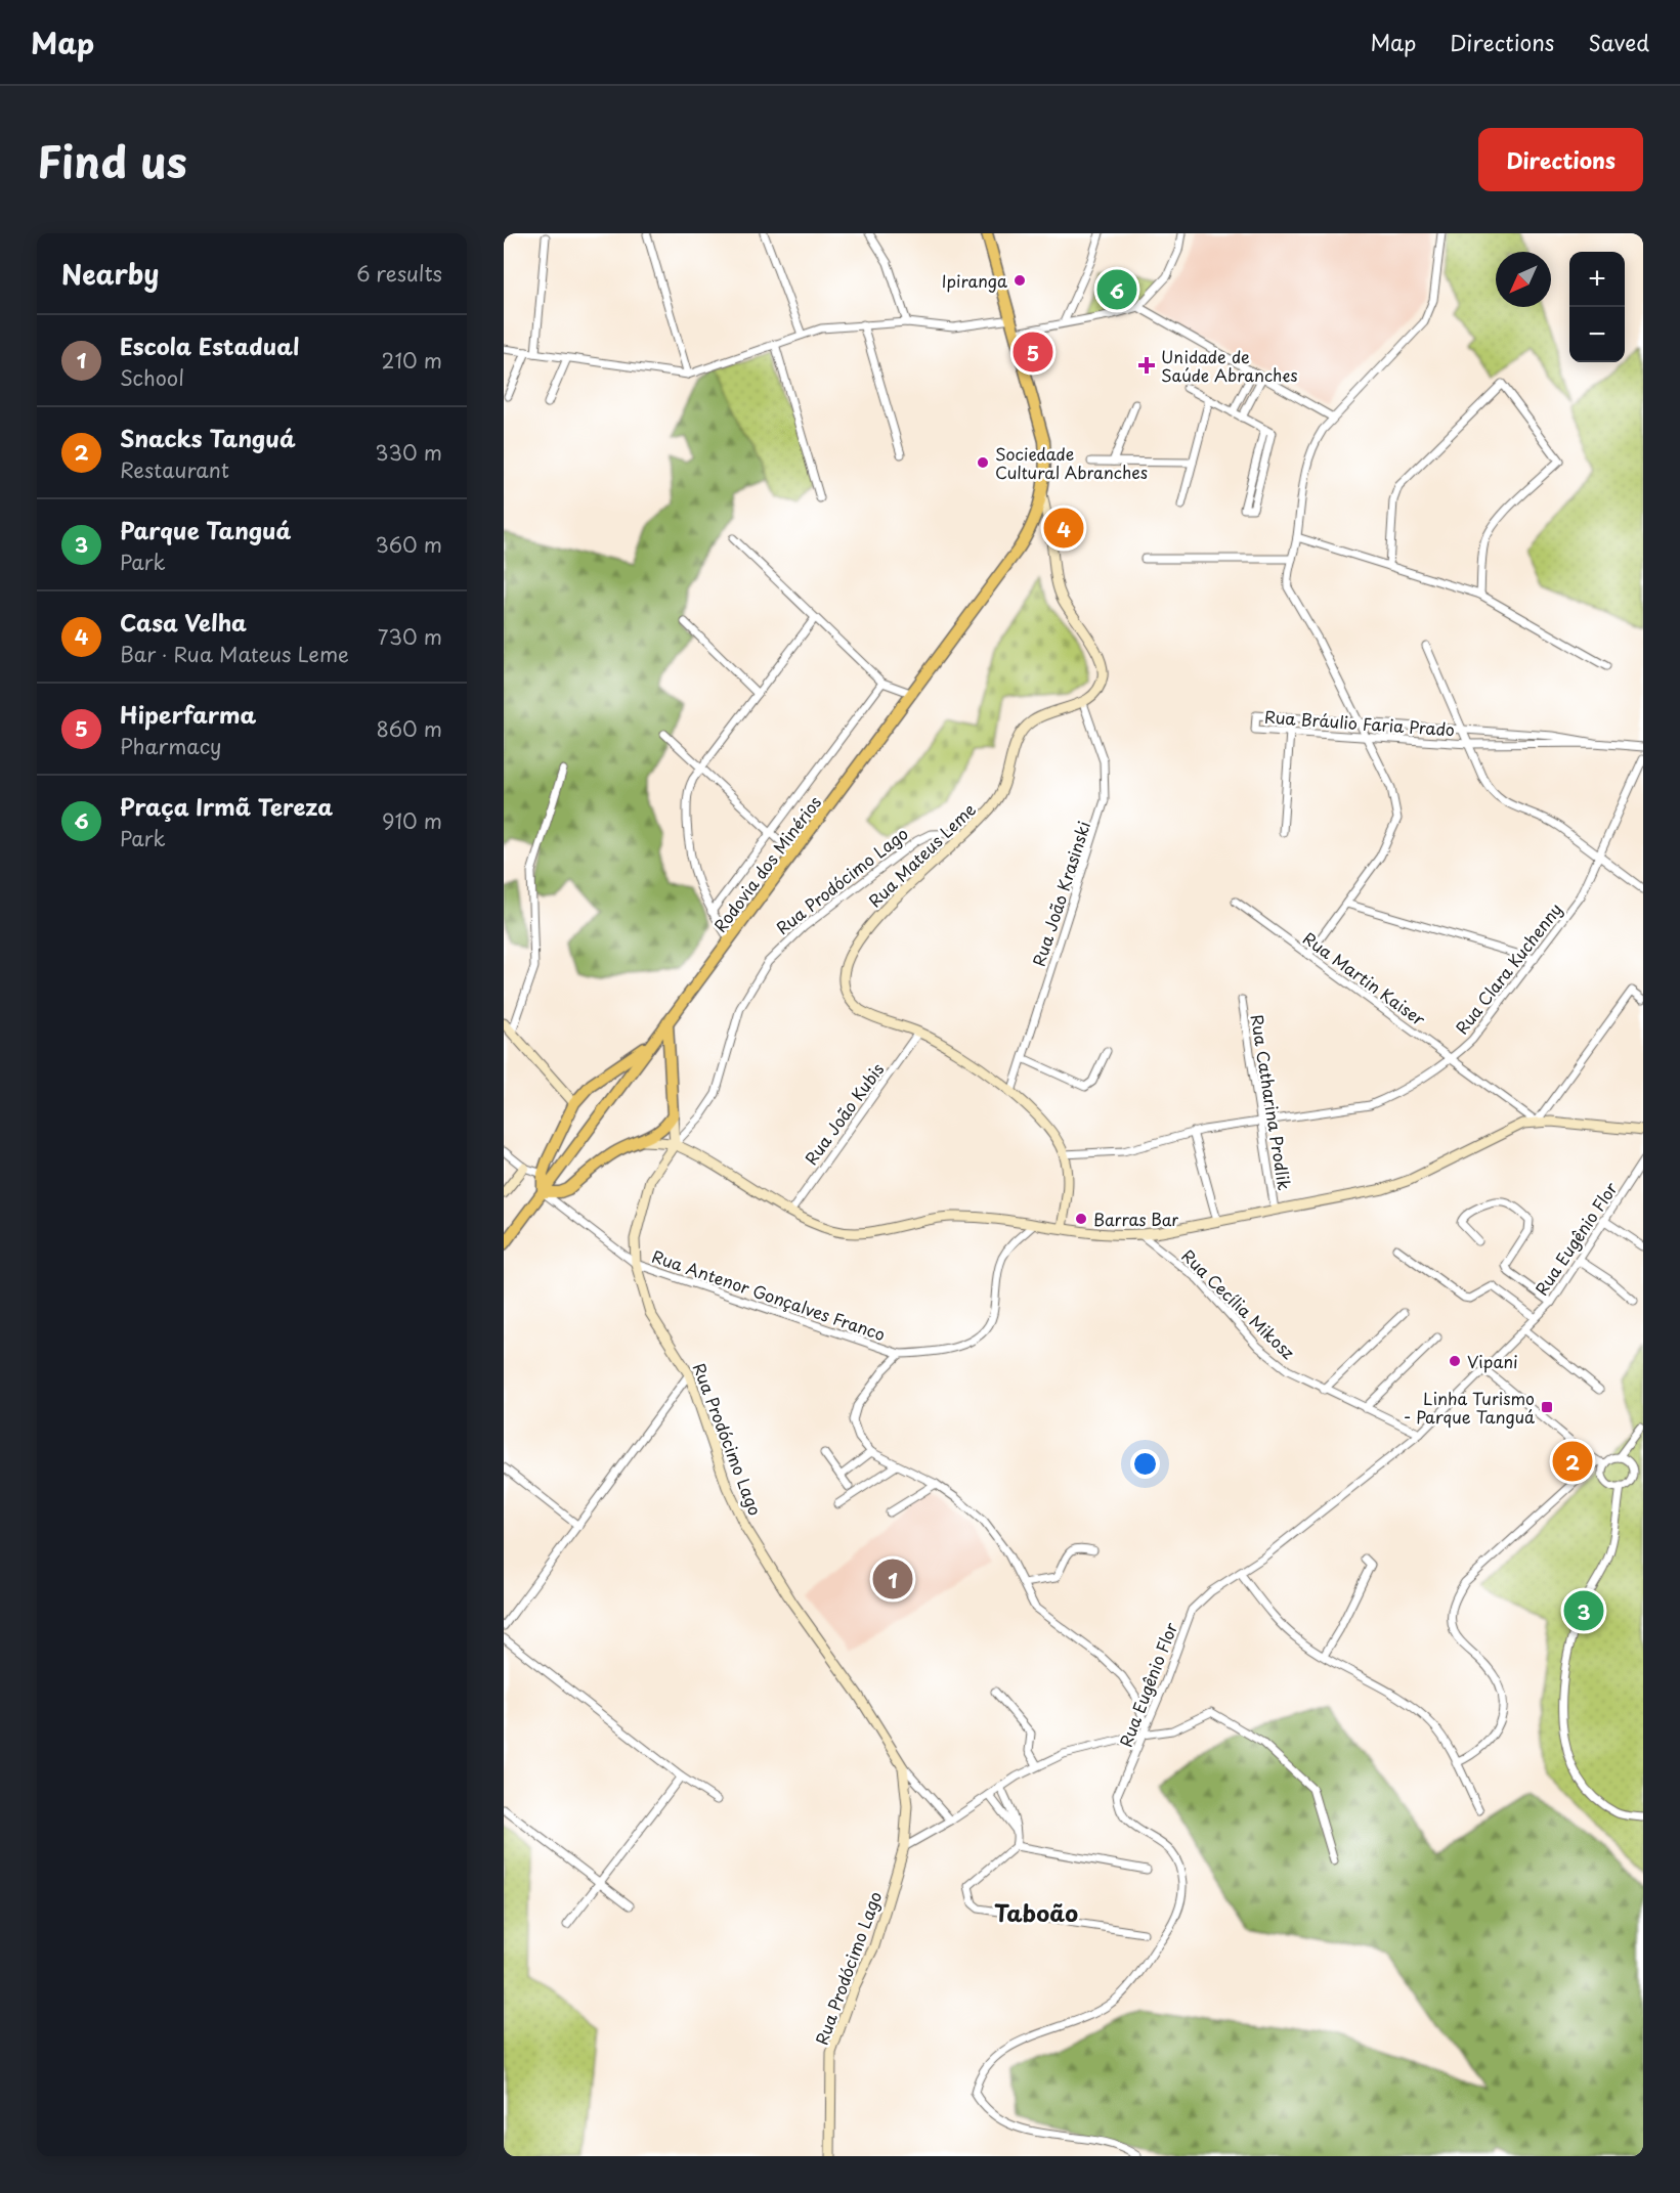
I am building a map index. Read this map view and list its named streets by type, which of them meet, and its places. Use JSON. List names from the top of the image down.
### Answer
{
  "streets": {
    "main road": ["Rua Mateus Leme", "Rodovia dos Minérios", "Rua Prodócimo Lago"],
    "street": [
      "Rua Bráulio Faria Prado",
      "Rua João Krasinski",
      "Rua Clara Kuchenny",
      "Rua Martin Kaiser",
      "Rua Catharina Prodlik",
      "Rua João Kubis",
      "Rua Eugênio Flor",
      "Rua Antenor Gonçalves Franco",
      "Rua Cecília Mikosz"
    ]
  },
  "crossings": [
    ["Rua Mateus Leme", "Rua Prodócimo Lago"],
    ["Rua Mateus Leme", "Rua João Krasinski"],
    ["Rua Mateus Leme", "Rua Clara Kuchenny"],
    ["Rua Mateus Leme", "Rua João Kubis"],
    ["Rodovia dos Minérios", "Rua Antenor Gonçalves Franco"],
    ["Rua Prodócimo Lago", "Rua Antenor Gonçalves Franco"],
    ["Rua Clara Kuchenny", "Rua Martin Kaiser"],
    ["Rua Clara Kuchenny", "Rua Catharina Prodlik"],
    ["Rua Eugênio Flor", "Rua Cecília Mikosz"]
  ],
  "districts": ["Taboão"],
  "places": {
    "other": [
      "Ipiranga",
      "Sociedade Cultural Abranches",
      "Barras Bar",
      "Vipani"
    ],
    "health": ["Unidade de Saúde Abranches"],
    "transit": ["Linha Turismo - Parque Tanguá"]
  },
  "north": "bottom left",
  "page": {
    "header": "Map",
    "nav": ["Map", "Directions", "Saved"],
    "title": "Find us",
    "buttons": "Directions",
    "heading": ["Nearby", "6 results"],
    "map_buttons": ["+", "−"],
    "pins": [
      "6",
      "5",
      "4",
      "2",
      "1",
      "3"
    ],
    "list": [
      {
        "mark": "1",
        "name": "Escola Estadual",
        "note": "School",
        "value": "210 m"
      },
      {
        "mark": "2",
        "name": "Snacks Tanguá",
        "note": "Restaurant",
        "value": "330 m"
      },
      {
        "mark": "3",
        "name": "Parque Tanguá",
        "note": "Park",
        "value": "360 m"
      },
      {
        "mark": "4",
        "name": "Casa Velha",
        "note": "Bar · Rua Mateus Leme",
        "value": "730 m"
      },
      {
        "mark": "5",
        "name": "Hiperfarma",
        "note": "Pharmacy",
        "value": "860 m"
      },
      {
        "mark": "6",
        "name": "Praça Irmã Tereza",
        "note": "Park",
        "value": "910 m"
      }
    ]
  }
}
